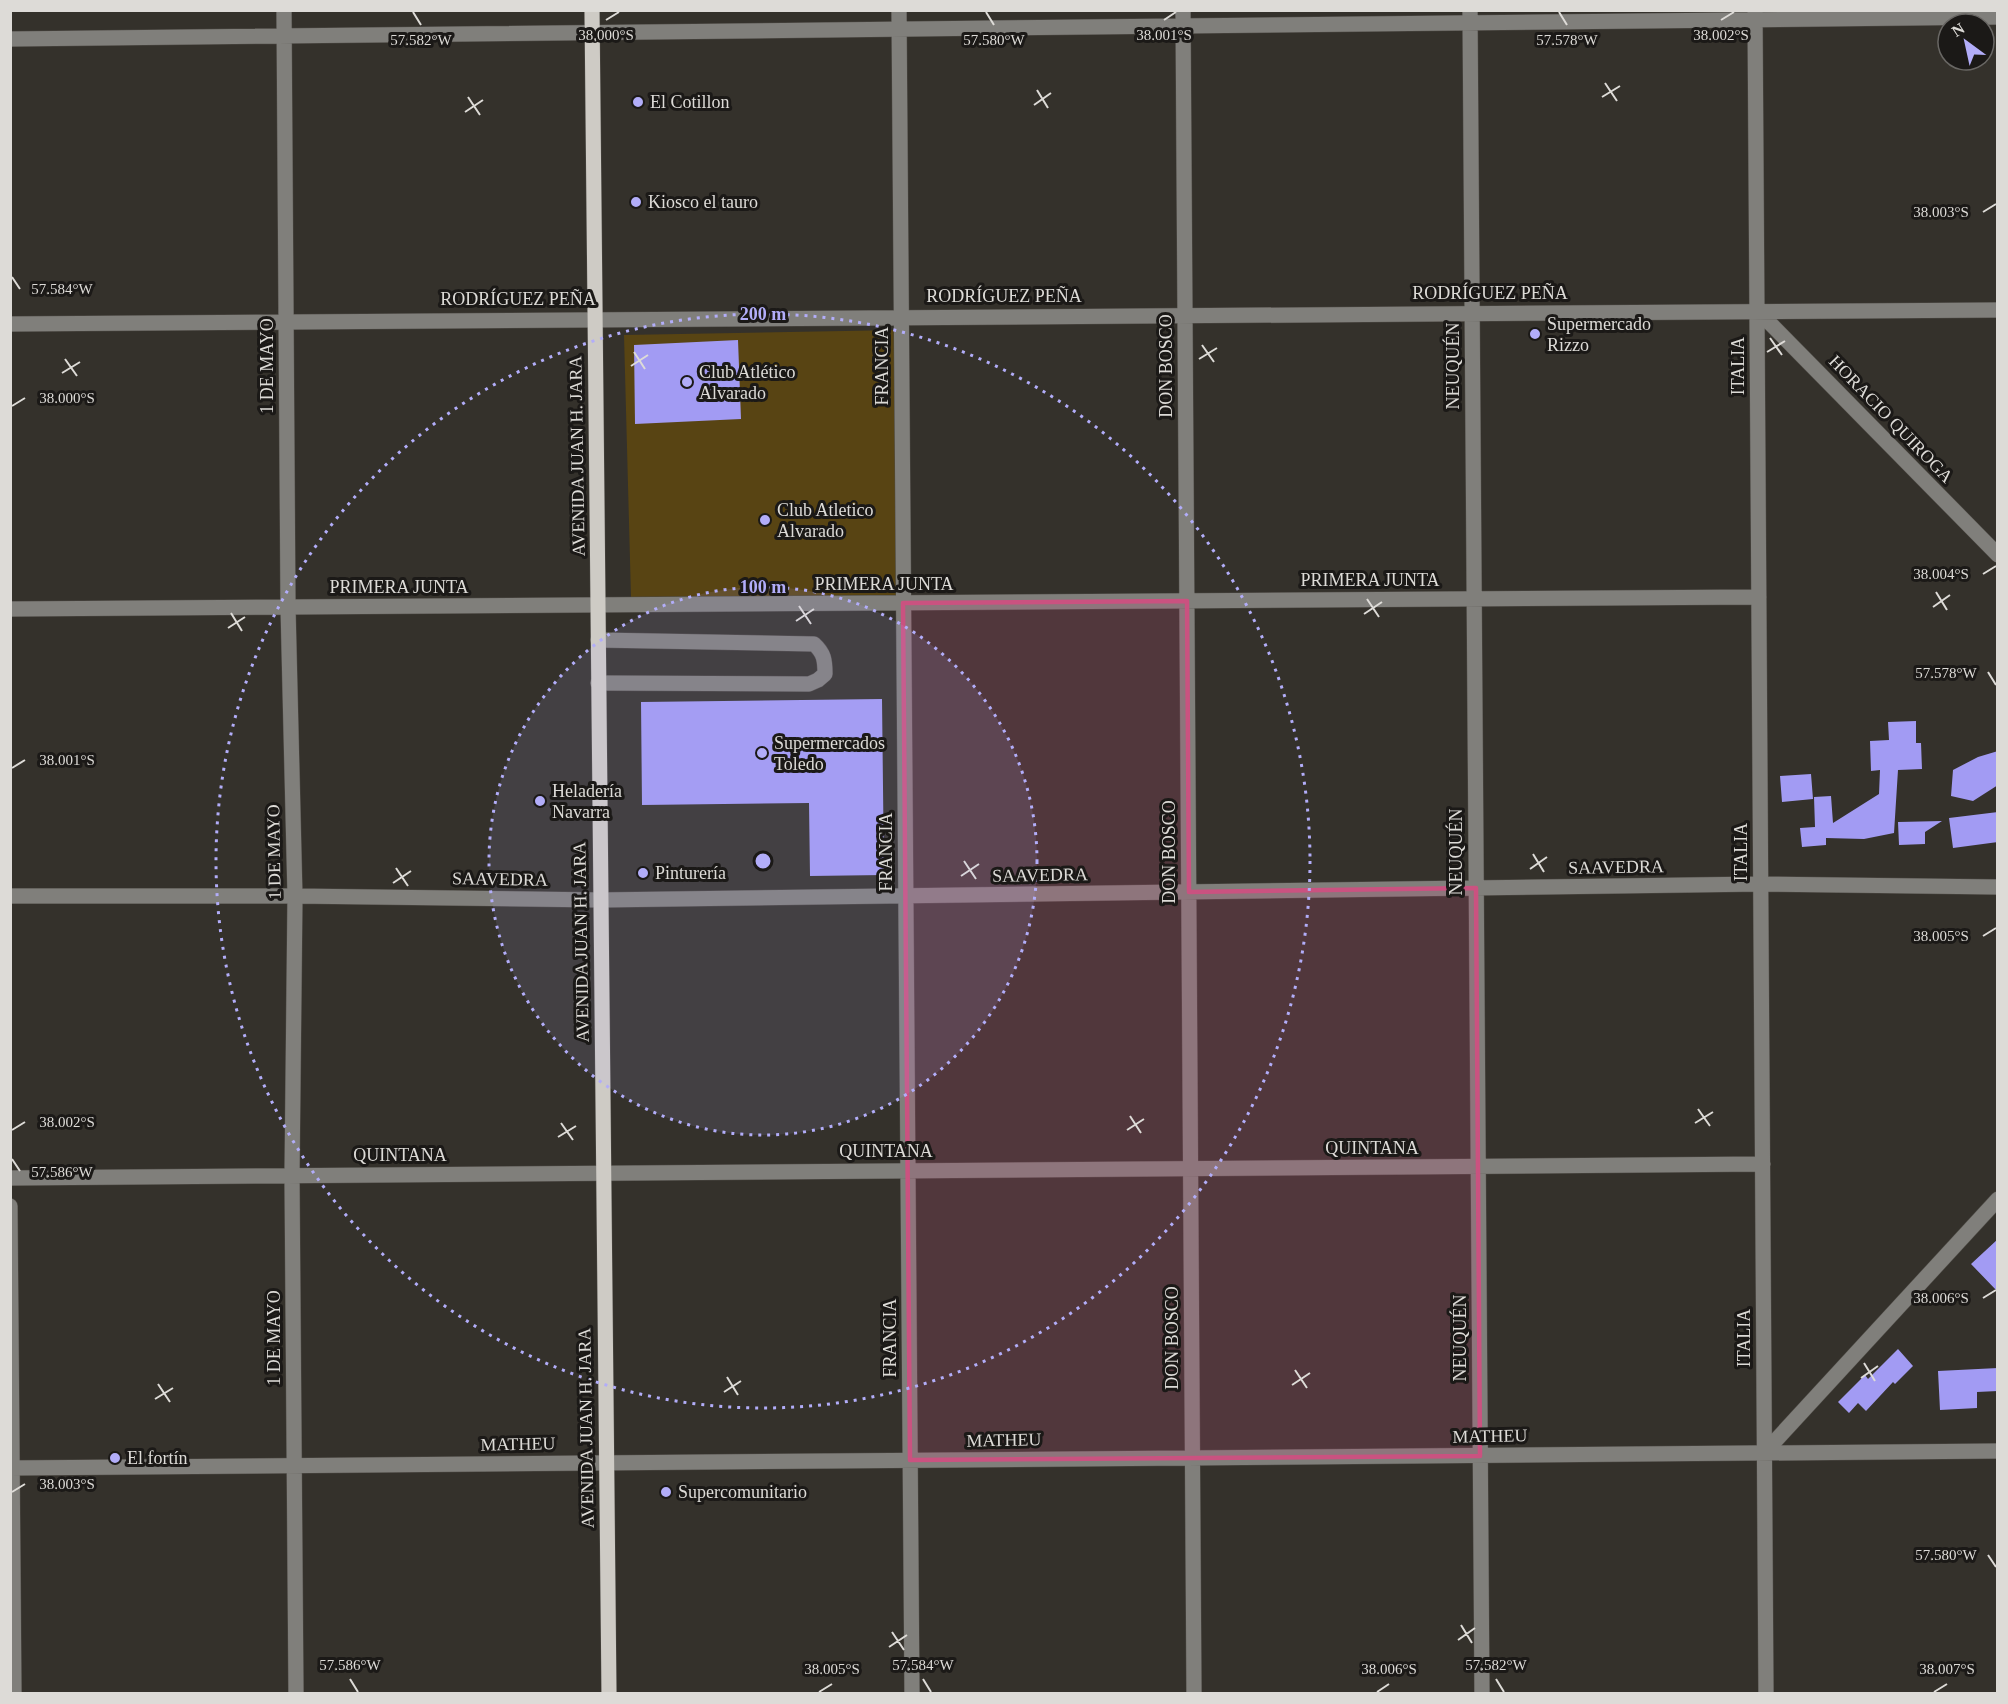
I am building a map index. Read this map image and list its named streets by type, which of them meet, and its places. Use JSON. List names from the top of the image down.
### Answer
{
  "streets": {
    "main road": ["AVENIDA JUAN H. JARA"],
    "street": [
      "RODRÍGUEZ PEÑA",
      "1 DE MAYO",
      "FRANCIA",
      "DON BOSCO",
      "NEUQUÉN",
      "ITALIA",
      "HORACIO QUIROGA",
      "PRIMERA JUNTA",
      "SAAVEDRA",
      "QUINTANA",
      "MATHEU"
    ]
  },
  "crossings": [
    ["RODRÍGUEZ PEÑA", "1 DE MAYO"],
    ["RODRÍGUEZ PEÑA", "FRANCIA"],
    ["RODRÍGUEZ PEÑA", "DON BOSCO"],
    ["RODRÍGUEZ PEÑA", "NEUQUÉN"],
    ["RODRÍGUEZ PEÑA", "ITALIA"],
    ["RODRÍGUEZ PEÑA", "HORACIO QUIROGA"],
    ["RODRÍGUEZ PEÑA", "AVENIDA JUAN H. JARA"],
    ["1 DE MAYO", "PRIMERA JUNTA"],
    ["1 DE MAYO", "SAAVEDRA"],
    ["1 DE MAYO", "QUINTANA"],
    ["1 DE MAYO", "MATHEU"],
    ["FRANCIA", "PRIMERA JUNTA"],
    ["FRANCIA", "SAAVEDRA"],
    ["FRANCIA", "QUINTANA"],
    ["FRANCIA", "MATHEU"],
    ["DON BOSCO", "PRIMERA JUNTA"],
    ["DON BOSCO", "SAAVEDRA"],
    ["DON BOSCO", "QUINTANA"],
    ["DON BOSCO", "MATHEU"],
    ["NEUQUÉN", "PRIMERA JUNTA"],
    ["NEUQUÉN", "SAAVEDRA"],
    ["NEUQUÉN", "QUINTANA"],
    ["NEUQUÉN", "MATHEU"],
    ["ITALIA", "HORACIO QUIROGA"],
    ["ITALIA", "PRIMERA JUNTA"],
    ["ITALIA", "SAAVEDRA"],
    ["ITALIA", "QUINTANA"],
    ["ITALIA", "MATHEU"],
    ["AVENIDA JUAN H. JARA", "PRIMERA JUNTA"],
    ["AVENIDA JUAN H. JARA", "SAAVEDRA"],
    ["AVENIDA JUAN H. JARA", "QUINTANA"],
    ["AVENIDA JUAN H. JARA", "MATHEU"]
  ],
  "places": [
    "El Cotillon",
    "Kiosco el tauro",
    "Supermercado Rizzo",
    "Club Atlético Alvarado",
    "Club Atletico Alvarado",
    "Supermercados Toledo",
    "Heladería Navarra",
    "Pinturería",
    "El fortín",
    "Supercomunitario"
  ],
  "north": "top left",
  "coordinates": [
    "38.002°S",
    "38.000°S",
    "38.001°S",
    "57.582°W",
    "57.580°W",
    "57.578°W",
    "38.003°S",
    "57.584°W",
    "38.004°S",
    "38.005°S",
    "57.586°W",
    "38.006°S",
    "38.007°S"
  ],
  "rings": ["200 m", "100 m"]
}
